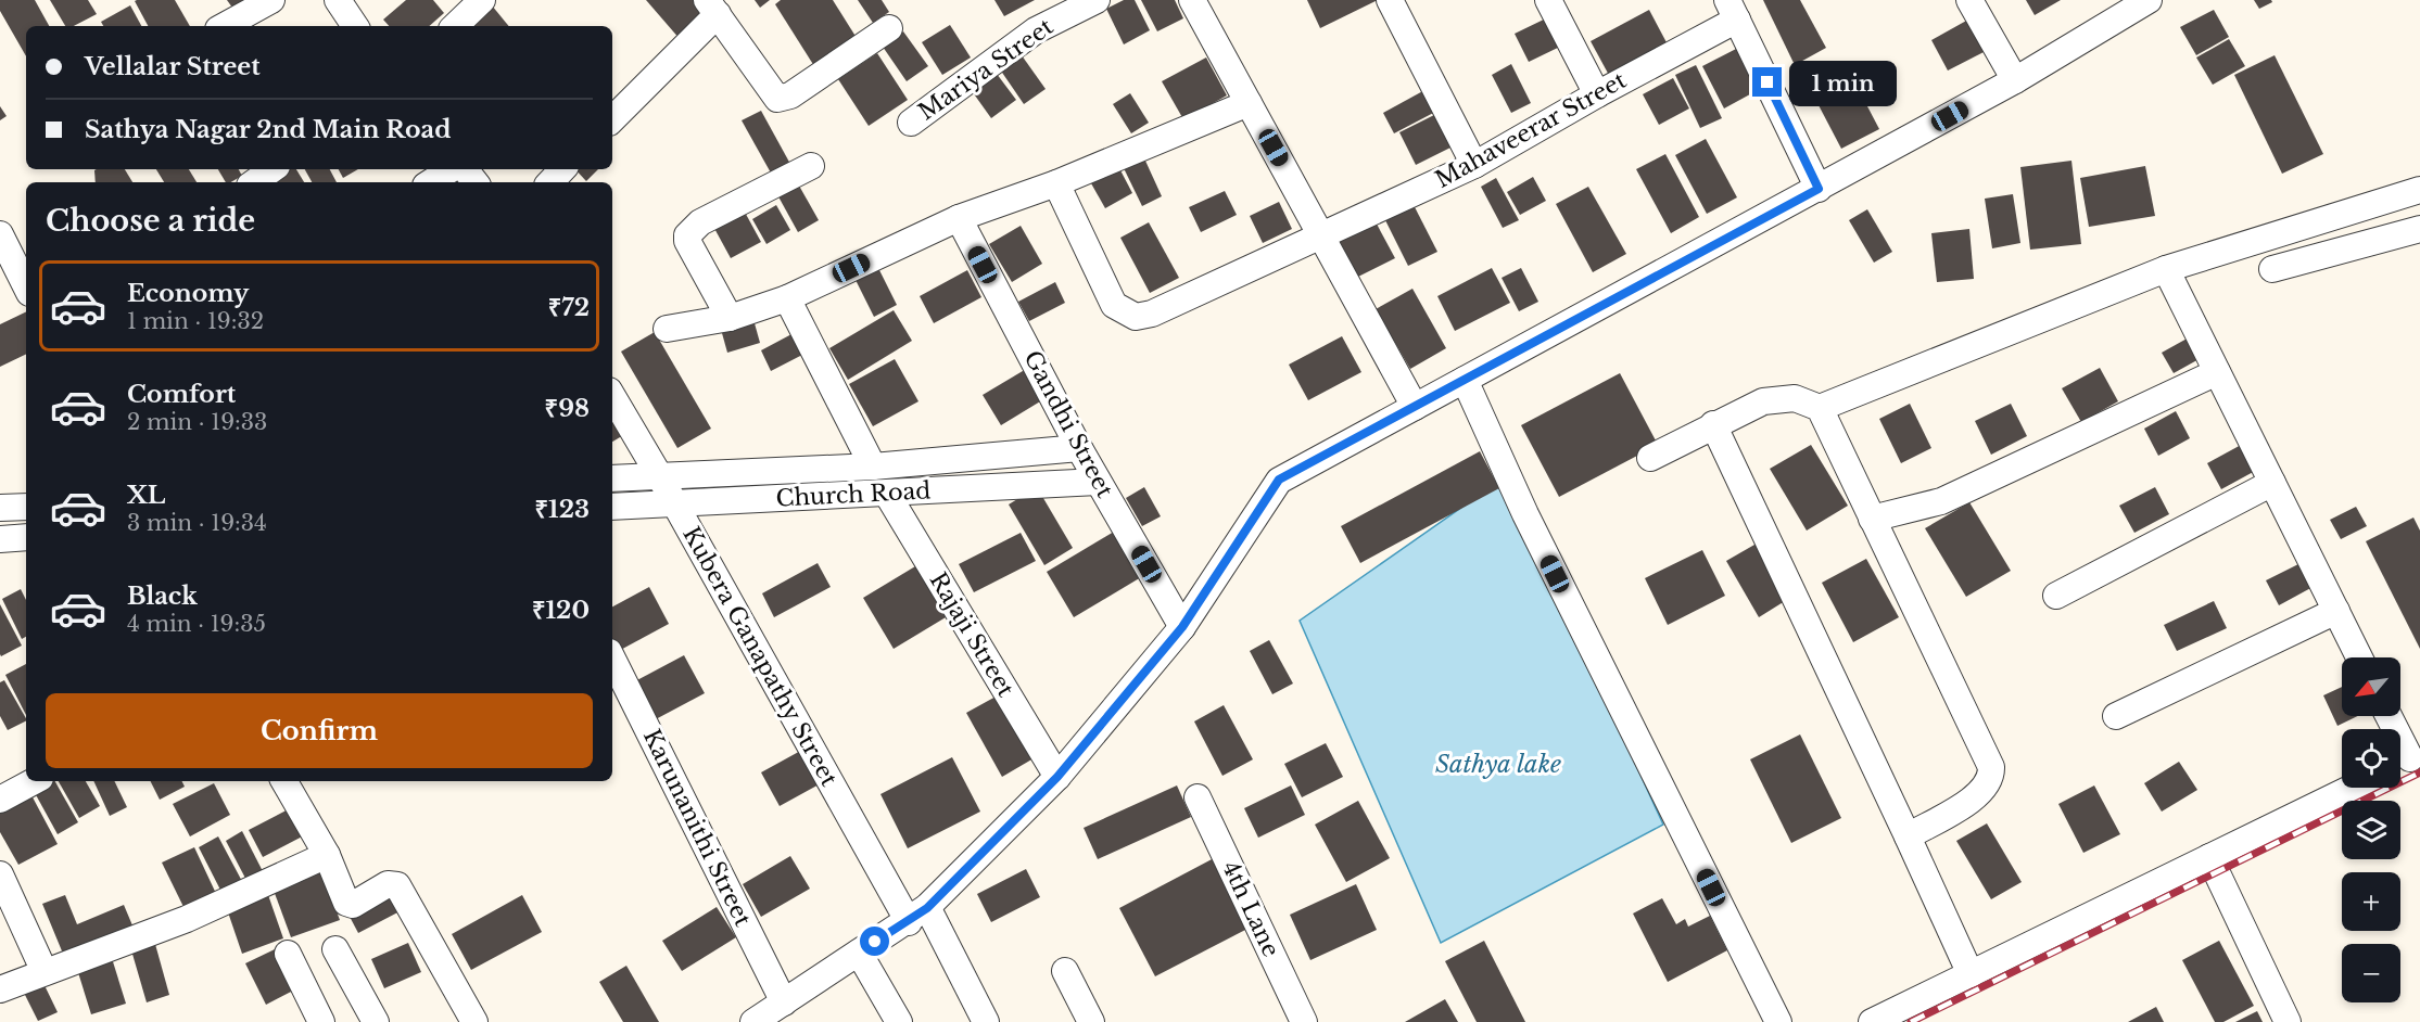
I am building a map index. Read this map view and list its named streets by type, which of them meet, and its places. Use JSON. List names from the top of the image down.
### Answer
{
  "streets": {
    "street": [
      "Mariya Street",
      "Mahaveerar Street",
      "Gandhi Street",
      "Church Road",
      "Rajaji Street",
      "Kubera Ganapathy Street",
      "Karunanithi Street",
      "4th Lane"
    ]
  },
  "crossings": [
    ["Gandhi Street", "Church Road"],
    ["Church Road", "Rajaji Street"],
    ["Church Road", "Kubera Ganapathy Street"]
  ],
  "water": ["Sathya lake"],
  "north": "bottom left",
  "page": {
    "banner": ["Vellalar Street", "Sathya Nagar 2nd Main Road"],
    "bubble": "1 min",
    "heading": "Choose a ride",
    "list": [
      {
        "name": "Economy",
        "note": "1 min · 19:32",
        "value": "₹72"
      },
      {
        "name": "Comfort",
        "note": "2 min · 19:33",
        "value": "₹98"
      },
      {
        "name": "XL",
        "note": "3 min · 19:34",
        "value": "₹123"
      },
      {
        "name": "Black",
        "note": "4 min · 19:35",
        "value": "₹120"
      }
    ],
    "map_buttons": ["+", "−"],
    "buttons": "Confirm"
  }
}
